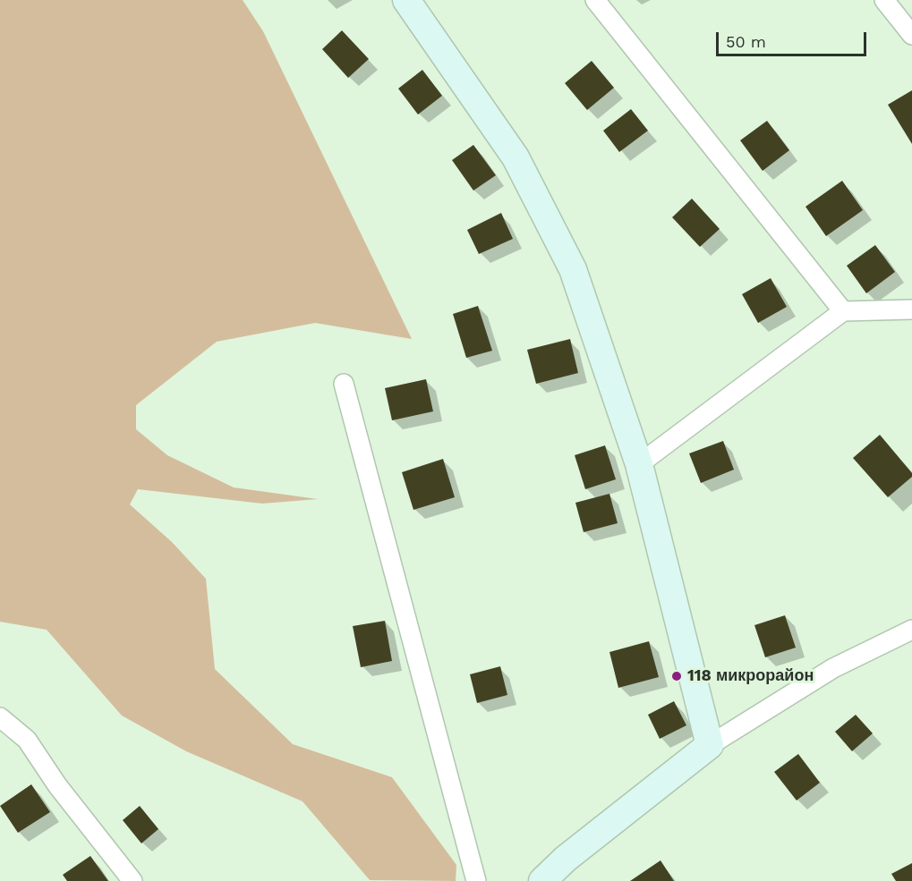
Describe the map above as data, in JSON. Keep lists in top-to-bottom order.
{
  "places": ["118 микрорайон"],
  "scale_bar": "50 m"
}
